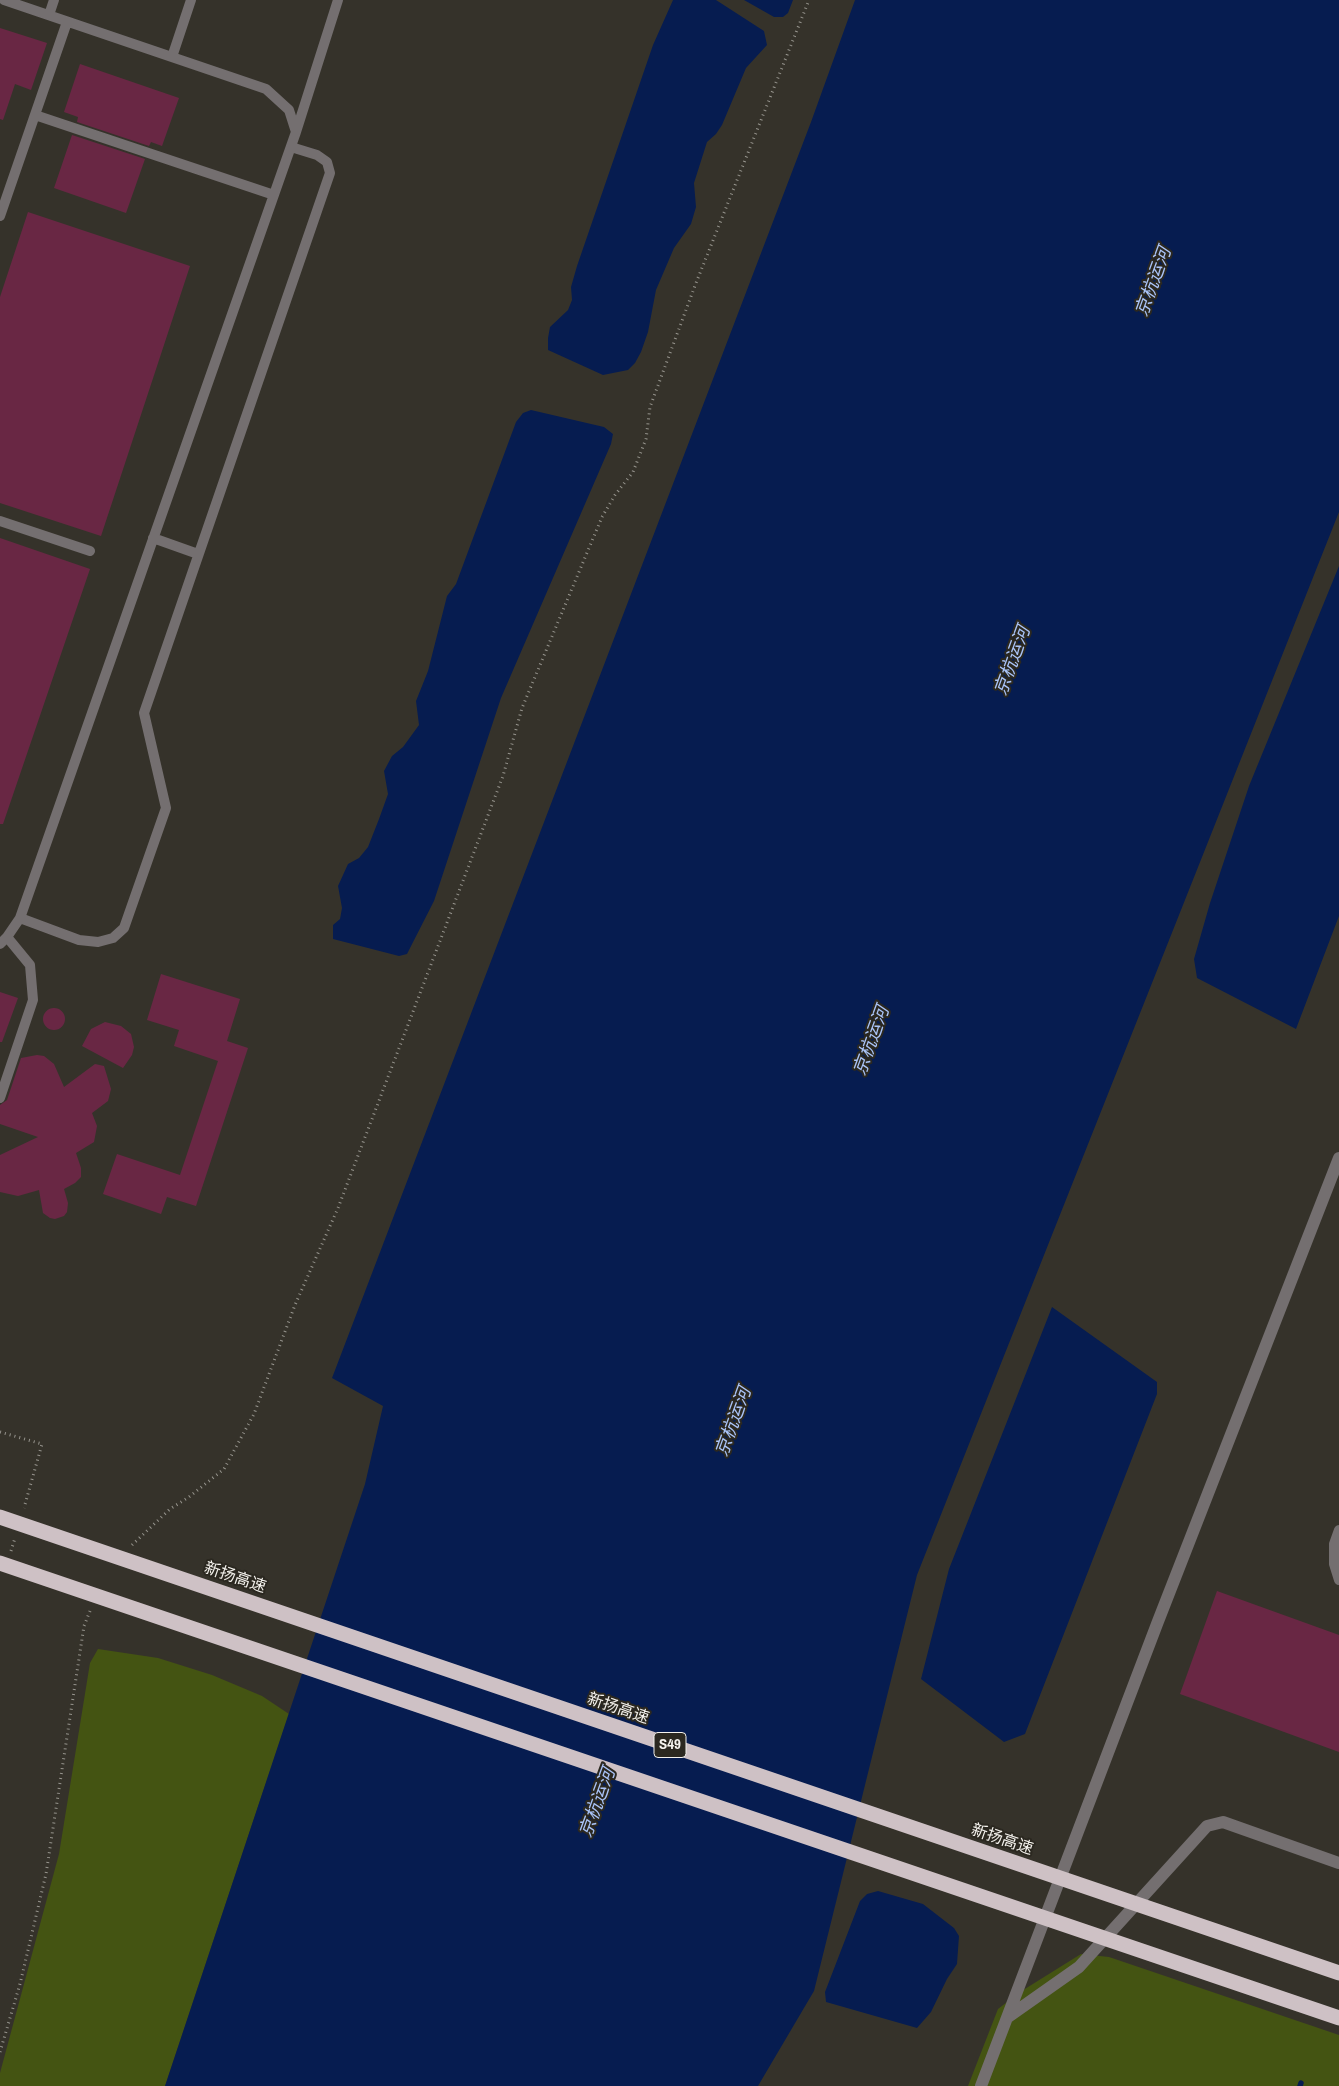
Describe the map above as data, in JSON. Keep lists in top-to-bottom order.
{
  "streets": {
    "highway": ["新扬高速", "S49"]
  },
  "water": ["京杭运河"]
}
